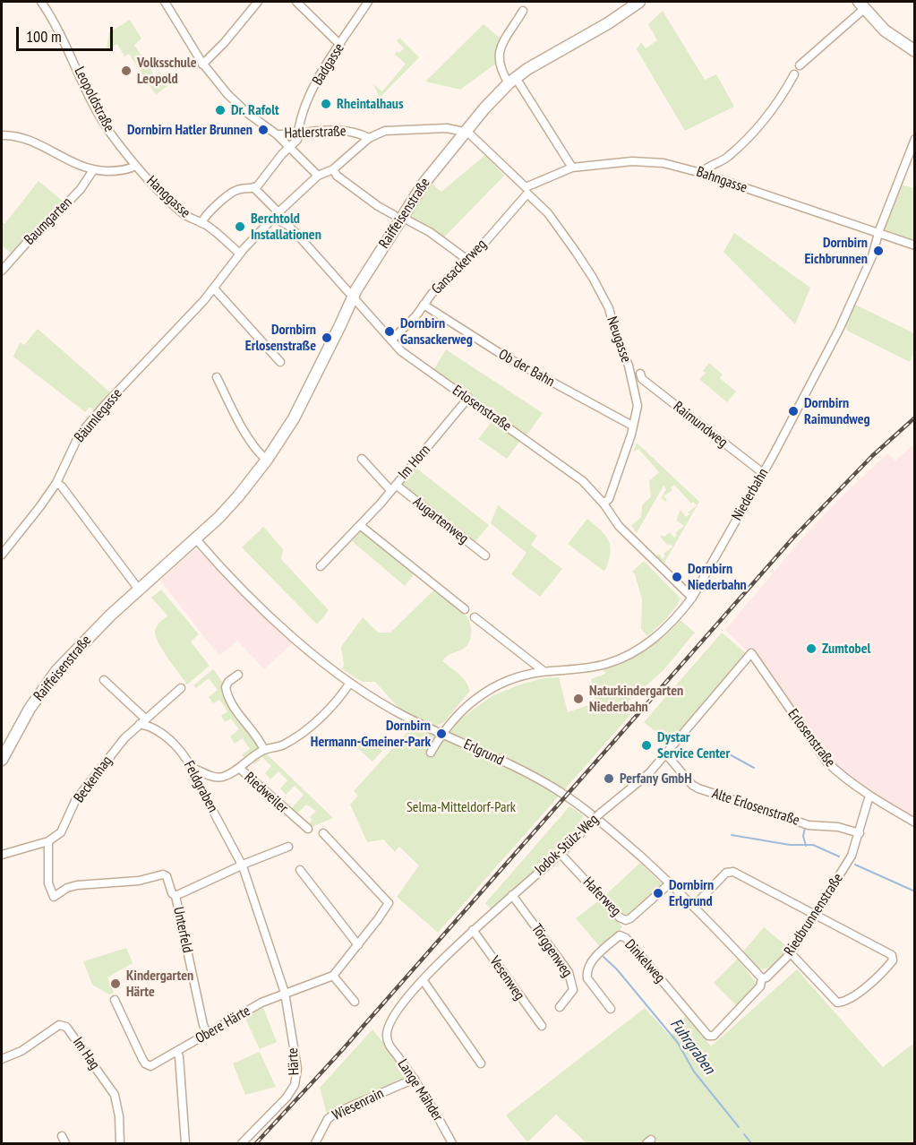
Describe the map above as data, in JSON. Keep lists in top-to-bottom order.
{
  "streets": {
    "street": [
      "Badgasse",
      "Leopoldstraße",
      "Hatlerstraße",
      "Bahngasse",
      "Hanggasse",
      "Raiffeisenstraße",
      "Baumgarten",
      "Gansackerweg",
      "Neugasse",
      "Ob der Bahn",
      "Erlosenstraße",
      "Bäumlegasse",
      "Raimundweg",
      "Im Horn",
      "Niederbahn",
      "Augartenweg",
      "Erlgrund",
      "Beckenhag",
      "Feldgraben",
      "Riedweiler",
      "Alte Erlosenstraße",
      "Jodok-Stülz-Weg",
      "Haferweg",
      "Riedbrunnenstraße",
      "Unterfeld",
      "Törggenweg",
      "Dinkelweg",
      "Vesenweg",
      "Obere Härte",
      "Im Hag",
      "Härte",
      "Lange Mähder",
      "Wiesenrain"
    ]
  },
  "crossings": [
    ["Badgasse", "Hatlerstraße"],
    ["Badgasse", "Erlosenstraße"],
    ["Leopoldstraße", "Hanggasse"],
    ["Hatlerstraße", "Bäumlegasse"],
    ["Bahngasse", "Gansackerweg"],
    ["Bahngasse", "Neugasse"],
    ["Bahngasse", "Niederbahn"],
    ["Hanggasse", "Baumgarten"],
    ["Hanggasse", "Bäumlegasse"],
    ["Raiffeisenstraße", "Erlosenstraße"],
    ["Raiffeisenstraße", "Erlgrund"],
    ["Gansackerweg", "Neugasse"],
    ["Gansackerweg", "Ob der Bahn"],
    ["Gansackerweg", "Erlosenstraße"],
    ["Neugasse", "Ob der Bahn"],
    ["Neugasse", "Erlosenstraße"],
    ["Erlosenstraße", "Bäumlegasse"],
    ["Erlosenstraße", "Im Horn"],
    ["Erlosenstraße", "Niederbahn"],
    ["Erlosenstraße", "Jodok-Stülz-Weg"],
    ["Erlosenstraße", "Riedbrunnenstraße"],
    ["Raimundweg", "Niederbahn"],
    ["Im Horn", "Augartenweg"],
    ["Niederbahn", "Erlgrund"],
    ["Erlgrund", "Haferweg"],
    ["Erlgrund", "Riedbrunnenstraße"],
    ["Beckenhag", "Feldgraben"],
    ["Beckenhag", "Unterfeld"],
    ["Feldgraben", "Riedweiler"],
    ["Feldgraben", "Obere Härte"],
    ["Feldgraben", "Härte"],
    ["Alte Erlosenstraße", "Jodok-Stülz-Weg"],
    ["Alte Erlosenstraße", "Riedbrunnenstraße"],
    ["Jodok-Stülz-Weg", "Haferweg"],
    ["Jodok-Stülz-Weg", "Törggenweg"],
    ["Jodok-Stülz-Weg", "Vesenweg"],
    ["Jodok-Stülz-Weg", "Lange Mähder"],
    ["Riedbrunnenstraße", "Dinkelweg"],
    ["Unterfeld", "Obere Härte"],
    ["Obere Härte", "Härte"],
    ["Lange Mähder", "Wiesenrain"]
  ],
  "water": ["Fuhrgraben"],
  "parks": ["Selma-Mitteldorf-Park"],
  "places": [
    "Volksschule Leopold",
    "Rheintalhaus",
    "Dr. Rafolt",
    "Dornbirn Hatler Brunnen",
    "Berchtold Installationen",
    "Dornbirn Eichbrunnen",
    "Dornbirn Gansackerweg",
    "Dornbirn Erlosenstraße",
    "Dornbirn Raimundweg",
    "Dornbirn Niederbahn",
    "Zumtobel",
    "Naturkindergarten Niederbahn",
    "Dornbirn Hermann-Gmeiner-Park",
    "Dystar Service Center",
    "Perfany GmbH",
    "Dornbirn Erlgrund",
    "Kindergarten Härte"
  ],
  "scale_bar": "100 m"
}
